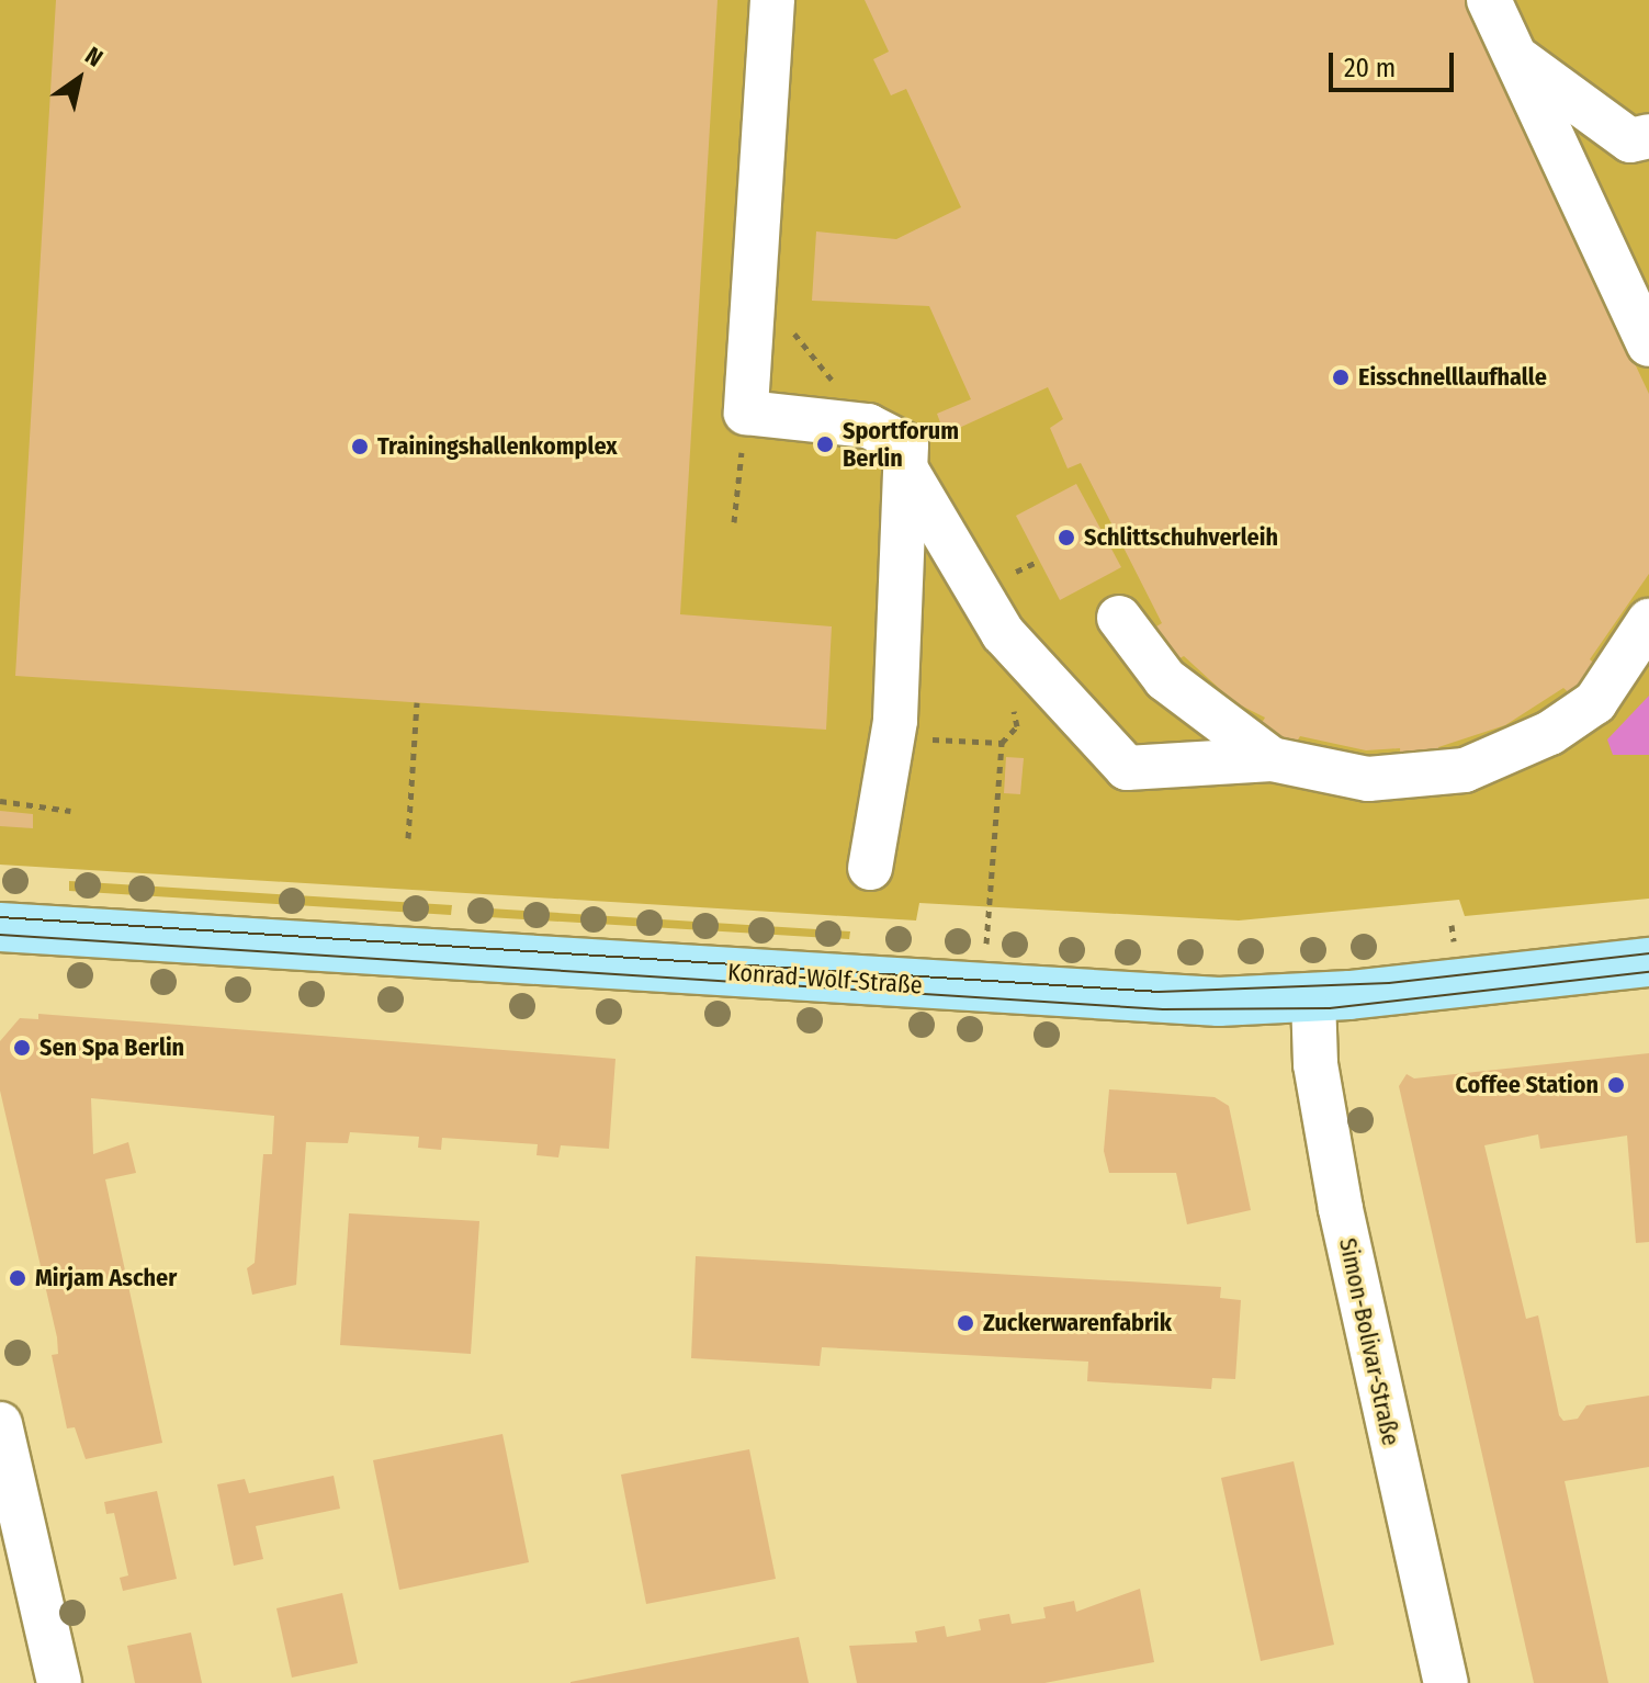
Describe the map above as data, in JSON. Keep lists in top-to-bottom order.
{
  "streets": {
    "main road": ["Konrad-Wolf-Straße"],
    "street": ["Simon-Bolivar-Straße"]
  },
  "crossings": [
    ["Konrad-Wolf-Straße", "Simon-Bolivar-Straße"]
  ],
  "places": [
    "Eisschnelllaufhalle",
    "Sportforum Berlin",
    "Trainingshallenkomplex",
    "Schlittschuhverleih",
    "Sen Spa Berlin",
    "Coffee Station",
    "Mirjam Ascher",
    "Zuckerwarenfabrik"
  ],
  "scale_bar": "20 m",
  "north": "top right"
}
